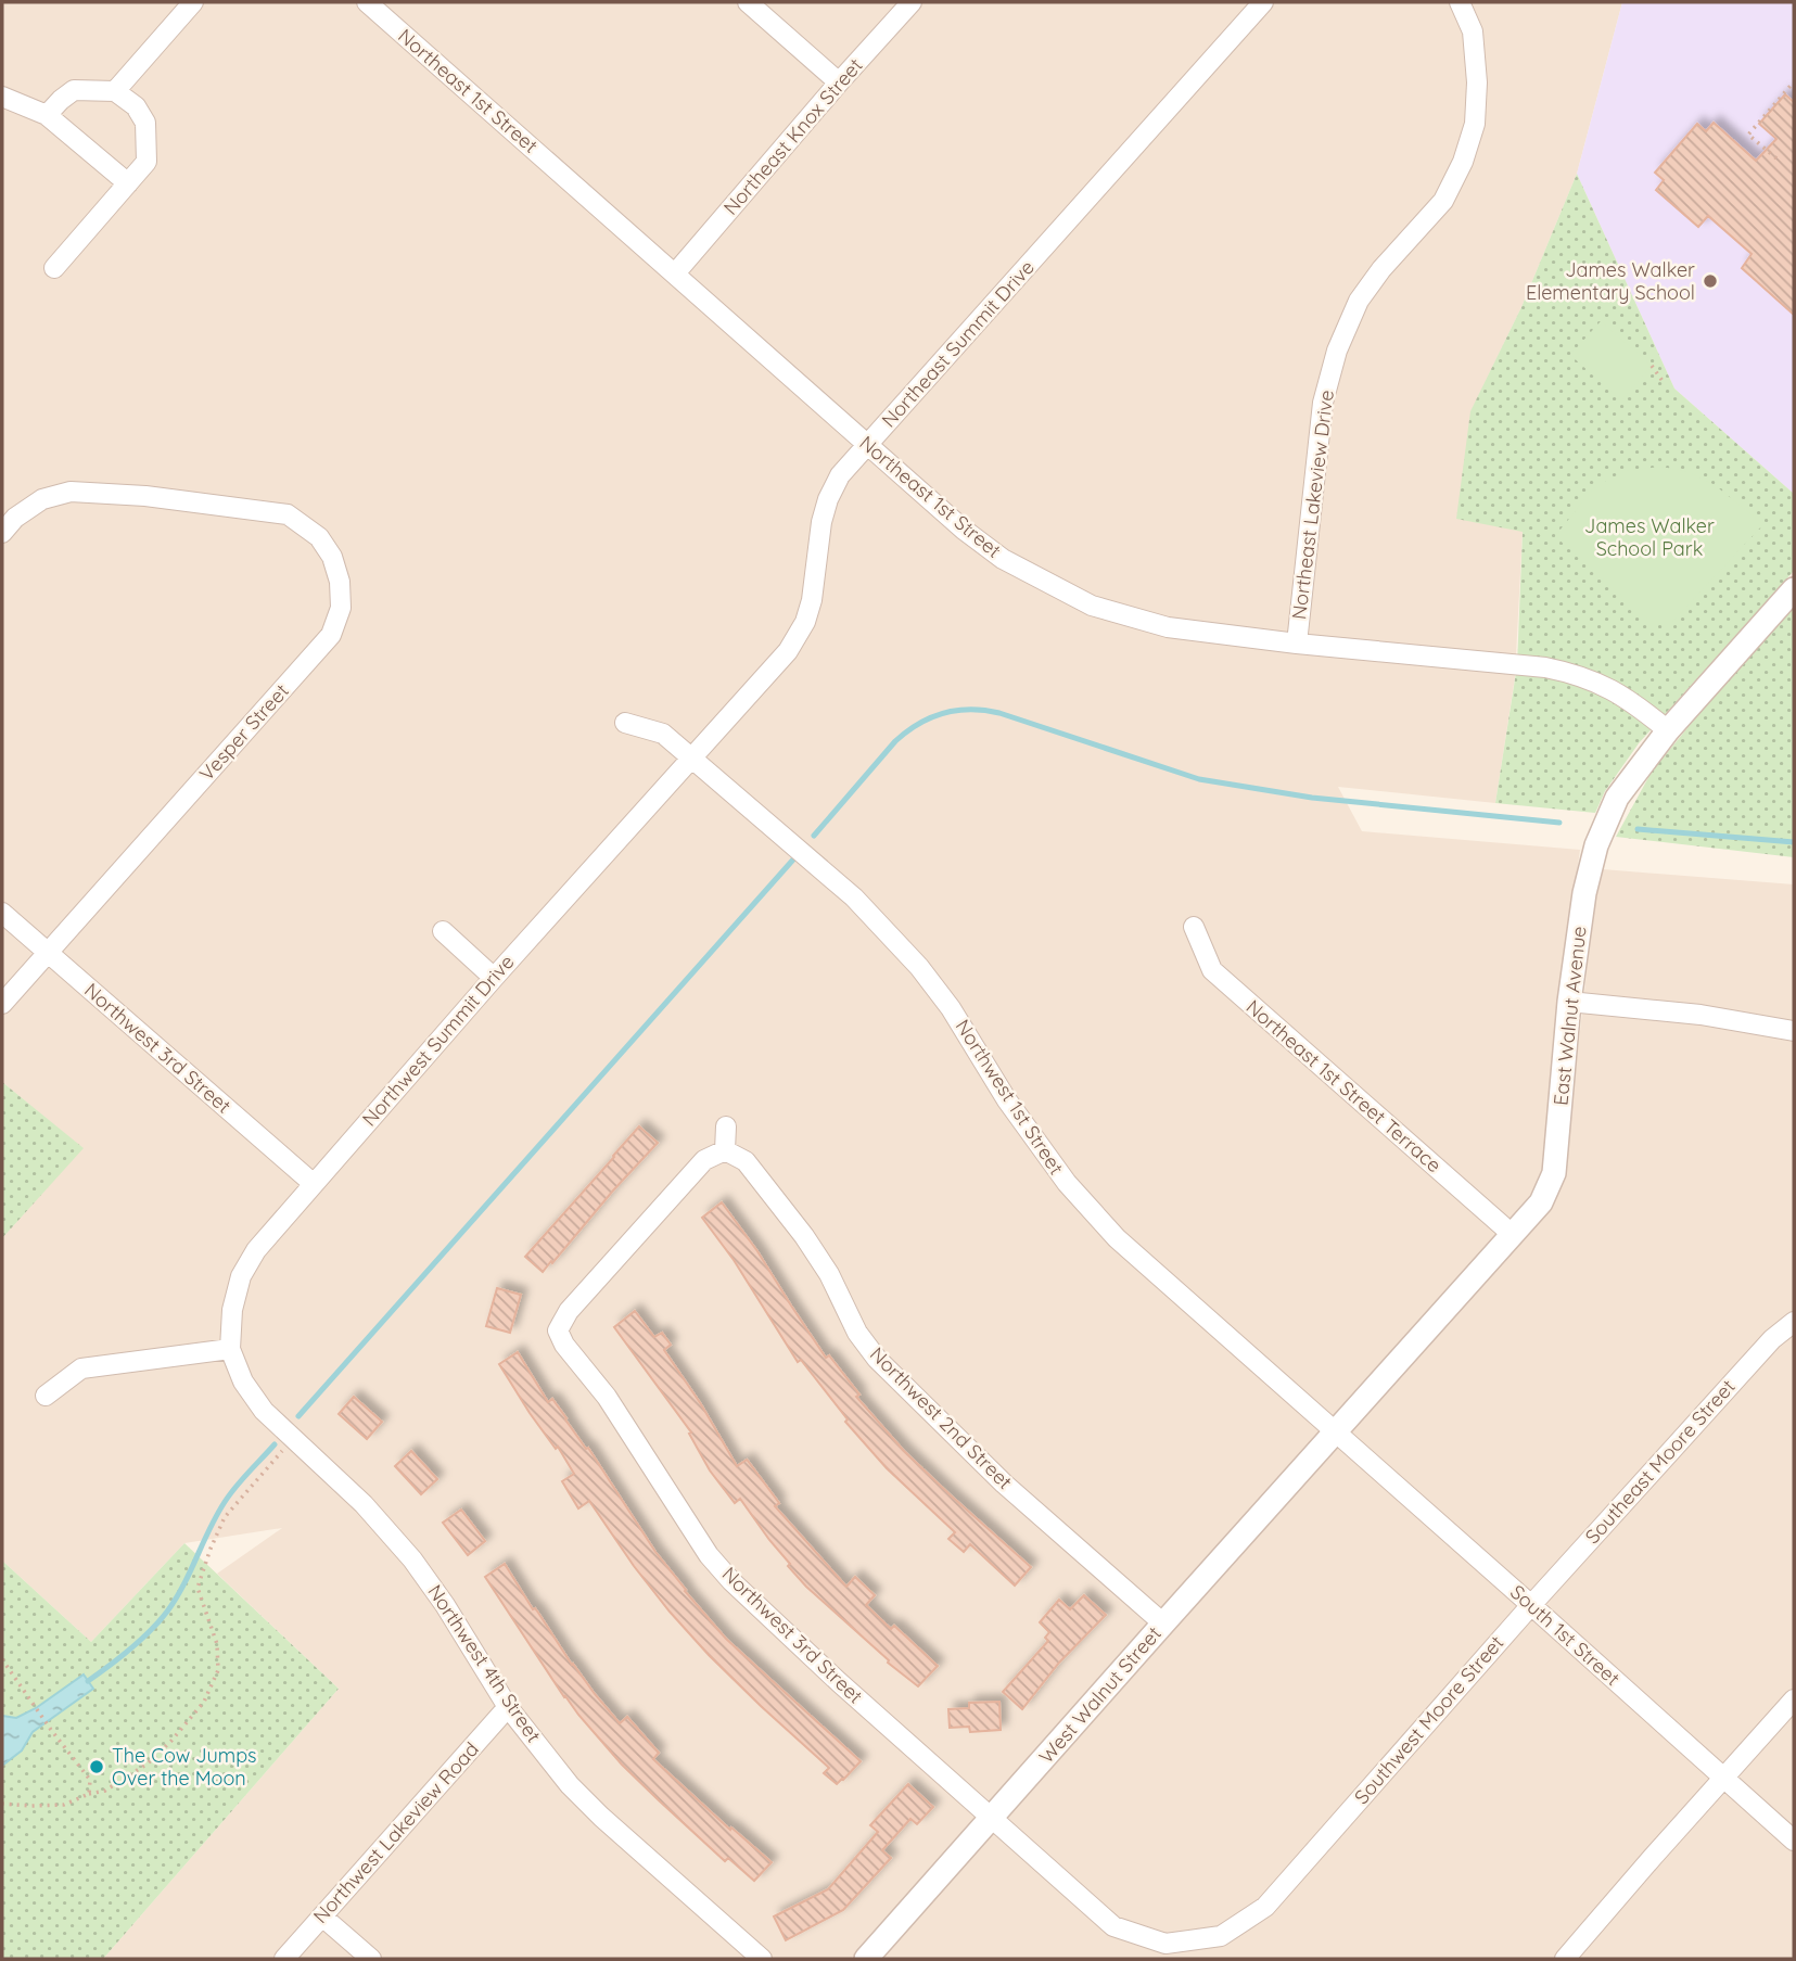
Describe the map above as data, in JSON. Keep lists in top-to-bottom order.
{
  "streets": {
    "street": [
      "Northeast 1st Street",
      "Northeast Knox Street",
      "Northeast Summit Drive",
      "Northeast Lakeview Drive",
      "Vesper Street",
      "East Walnut Avenue",
      "Northwest Summit Drive",
      "Northwest 3rd Street",
      "Northeast 1st Street Terrace",
      "Northwest 1st Street",
      "Northwest 2nd Street",
      "Southeast Moore Street",
      "South 1st Street",
      "Northwest 4th Street",
      "West Walnut Street",
      "Southwest Moore Street",
      "Northwest Lakeview Road"
    ]
  },
  "crossings": [
    ["Northeast 1st Street", "Northeast Knox Street"],
    ["Northeast 1st Street", "Northeast Summit Drive"],
    ["Northeast 1st Street", "Northeast Lakeview Drive"],
    ["Northeast 1st Street", "East Walnut Avenue"],
    ["Northeast Summit Drive", "Northwest Summit Drive"],
    ["Northeast Summit Drive", "Northwest 1st Street"],
    ["Vesper Street", "Northwest 3rd Street"],
    ["East Walnut Avenue", "Northeast 1st Street Terrace"],
    ["East Walnut Avenue", "Northwest 1st Street"],
    ["East Walnut Avenue", "South 1st Street"],
    ["East Walnut Avenue", "West Walnut Street"],
    ["Northwest Summit Drive", "Northwest 3rd Street"],
    ["Northwest Summit Drive", "Northwest 1st Street"],
    ["Northwest Summit Drive", "Northwest 4th Street"],
    ["Northwest 3rd Street", "Northwest 2nd Street"],
    ["Northwest 3rd Street", "West Walnut Street"],
    ["Northwest 3rd Street", "Southwest Moore Street"],
    ["Northwest 1st Street", "South 1st Street"],
    ["Northwest 1st Street", "West Walnut Street"],
    ["Northwest 2nd Street", "West Walnut Street"],
    ["Southeast Moore Street", "South 1st Street"],
    ["Southeast Moore Street", "Southwest Moore Street"],
    ["South 1st Street", "West Walnut Street"],
    ["South 1st Street", "Southwest Moore Street"],
    ["Northwest 4th Street", "Northwest Lakeview Road"]
  ],
  "parks": ["James Walker School Park"],
  "places": ["James Walker Elementary School", "The Cow Jumps Over the Moon"]
}
